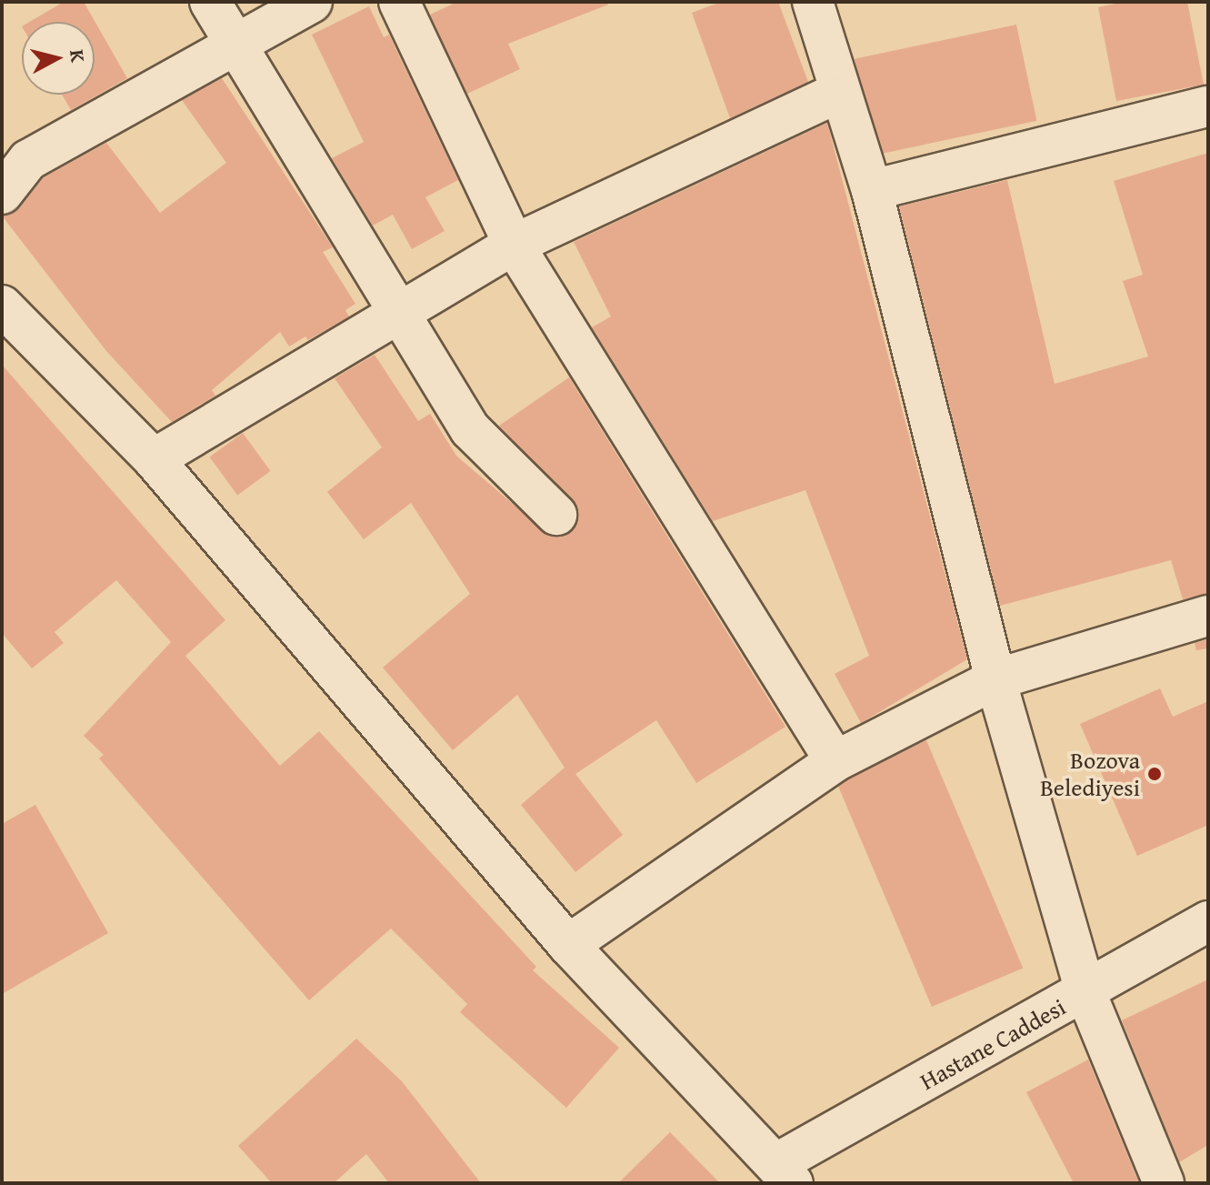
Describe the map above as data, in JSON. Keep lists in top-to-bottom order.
{
  "streets": {
    "street": ["Hastane Caddesi"]
  },
  "places": ["Bozova Belediyesi"],
  "north": "right"
}
